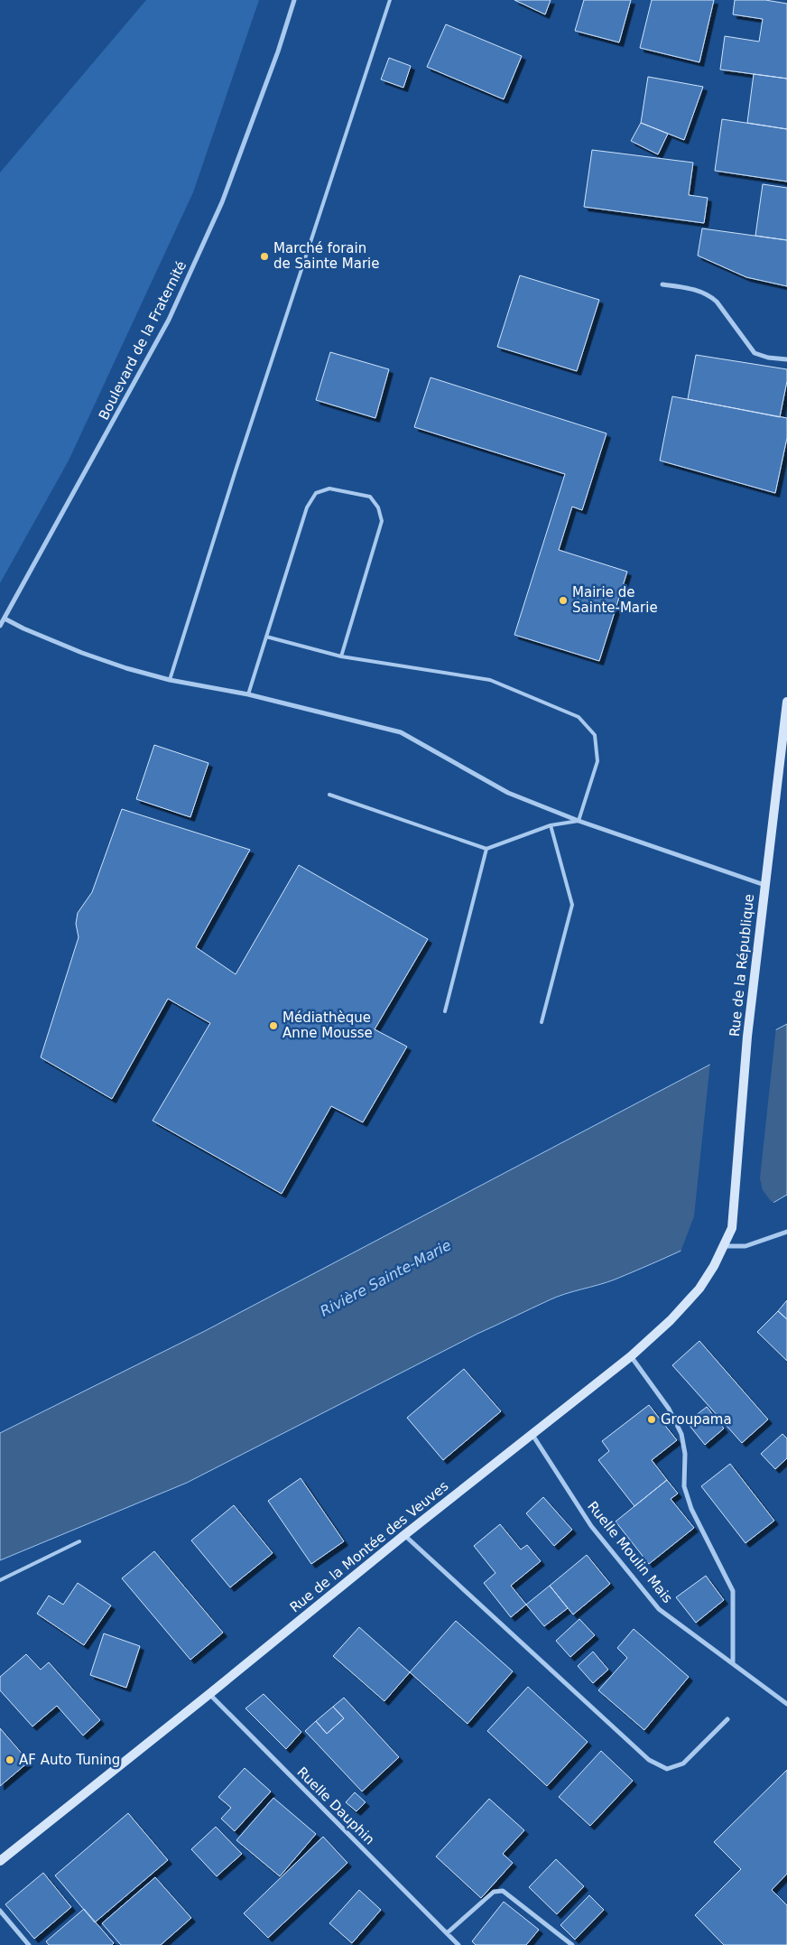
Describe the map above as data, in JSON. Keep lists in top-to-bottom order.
{
  "streets": {
    "main road": ["Rue de la République", "Rue de la Montée des Veuves"],
    "street": ["Boulevard de la Fraternité", "Ruelle Moulin Mais", "Ruelle Dauphin"]
  },
  "crossings": [
    ["Rue de la République", "Rue de la Montée des Veuves"],
    ["Rue de la Montée des Veuves", "Ruelle Moulin Mais"],
    ["Rue de la Montée des Veuves", "Ruelle Dauphin"]
  ],
  "water": ["Rivière Sainte-Marie"],
  "places": [
    "Marché forain de Sainte Marie",
    "Mairie de Sainte-Marie",
    "Médiathèque Anne Mousse",
    "Groupama",
    "AF Auto Tuning"
  ]
}
